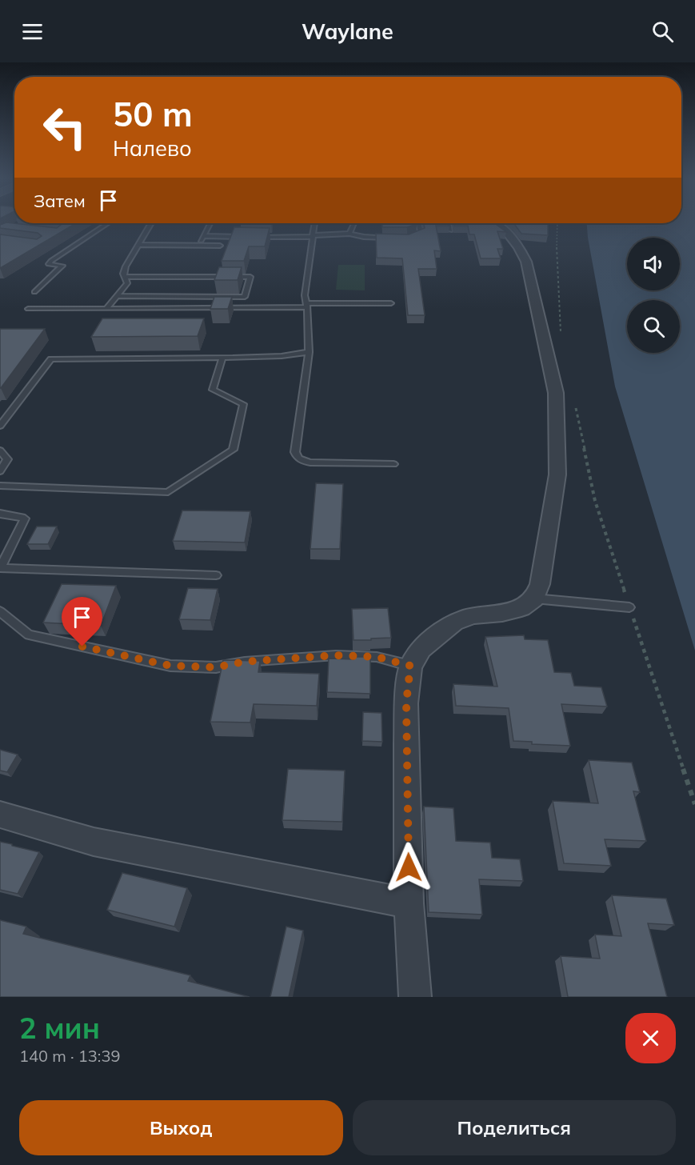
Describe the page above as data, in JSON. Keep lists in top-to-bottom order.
{
  "page": {
    "header": "Waylane",
    "turn": ["50 m", "Налево"],
    "then": "Затем",
    "heading": ["2 мин", "140 m · 13:39"],
    "buttons": ["Выход", "Поделиться"]
  }
}
